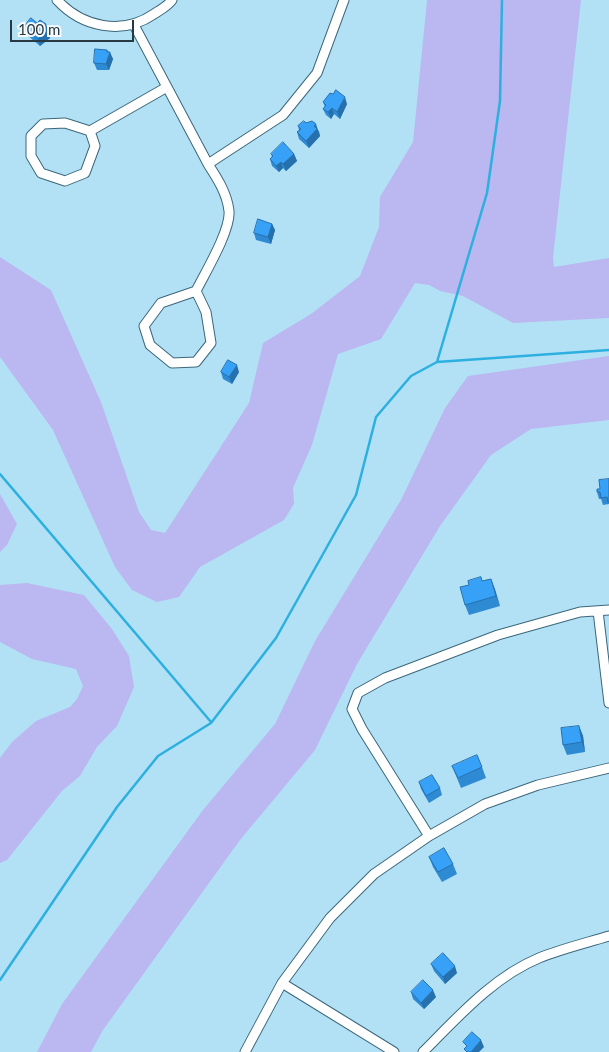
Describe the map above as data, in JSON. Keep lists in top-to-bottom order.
{
  "scale_bar": "100 m"
}
